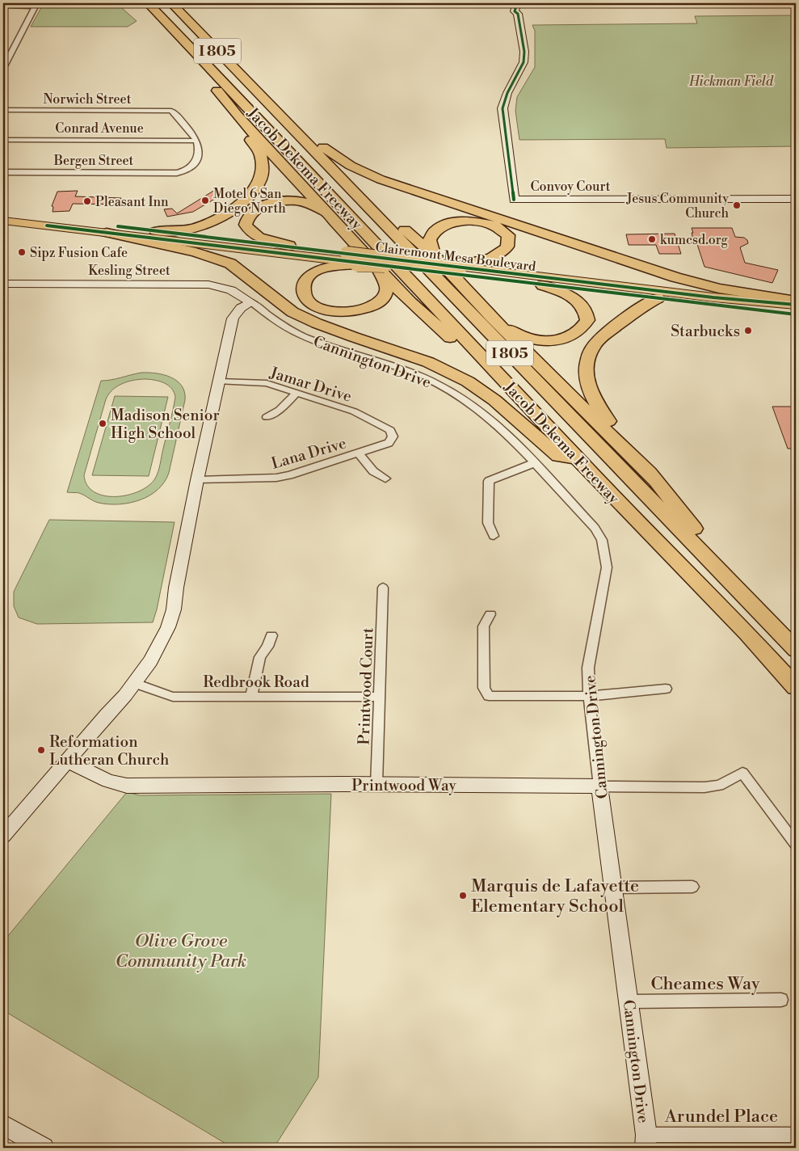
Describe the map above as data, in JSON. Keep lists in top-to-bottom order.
{
  "streets": {
    "highway": ["I 805", "Jacob Dekema Freeway"],
    "main road": ["Clairemont Mesa Boulevard"],
    "street": [
      "Norwich Street",
      "Conrad Avenue",
      "Bergen Street",
      "Convoy Court",
      "Kesling Street",
      "Cannington Drive",
      "Jamar Drive",
      "Lana Drive",
      "Redbrook Road",
      "Printwood Court",
      "Printwood Way",
      "Cheames Way",
      "Arundel Place"
    ]
  },
  "crossings": [
    ["Norwich Street", "Conrad Avenue"],
    ["Norwich Street", "Bergen Street"],
    ["Conrad Avenue", "Bergen Street"],
    ["Kesling Street", "Cannington Drive"],
    ["Cannington Drive", "Printwood Way"],
    ["Cannington Drive", "Cheames Way"],
    ["Cannington Drive", "Arundel Place"],
    ["Jamar Drive", "Lana Drive"],
    ["Redbrook Road", "Printwood Court"],
    ["Printwood Court", "Printwood Way"]
  ],
  "parks": ["Hickman Field", "Olive Grove Community Park"],
  "places": [
    "Motel 6 San Diego North",
    "Pleasant Inn",
    "Jesus Community Church",
    "kumcsd.org",
    "Sipz Fusion Cafe",
    "Starbucks",
    "Madison Senior High School",
    "Reformation Lutheran Church",
    "Marquis de Lafayette Elementary School"
  ]
}
